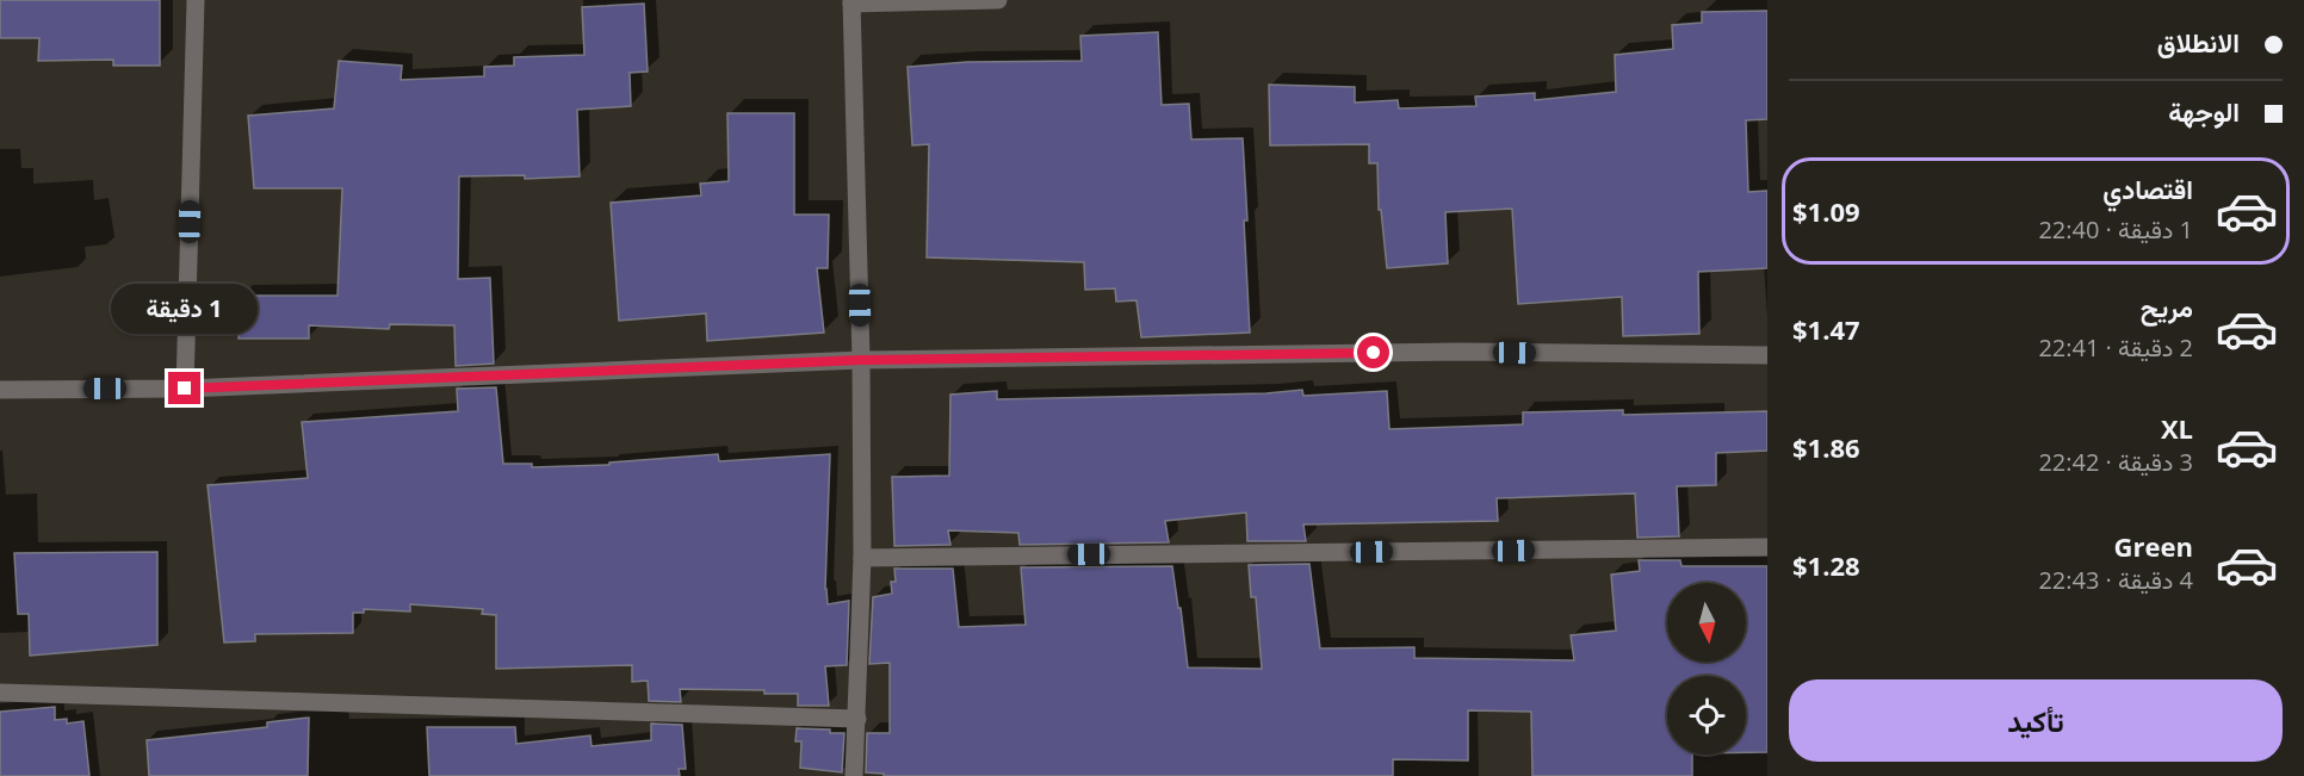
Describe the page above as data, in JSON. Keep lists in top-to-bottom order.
{
  "north": "bottom",
  "page": {
    "banner": ["الانطلاق", "الوجهة"],
    "list": [
      {
        "name": "اقتصادي",
        "note": "1 دقيقة · 22:40",
        "value": "$1.09"
      },
      {
        "name": "مريح",
        "note": "2 دقيقة · 22:41",
        "value": "$1.47"
      },
      {
        "name": "XL",
        "note": "3 دقيقة · 22:42",
        "value": "$1.86"
      },
      {
        "name": "Green",
        "note": "4 دقيقة · 22:43",
        "value": "$1.28"
      }
    ],
    "bubble": "1 دقيقة",
    "buttons": "تأكيد"
  }
}
